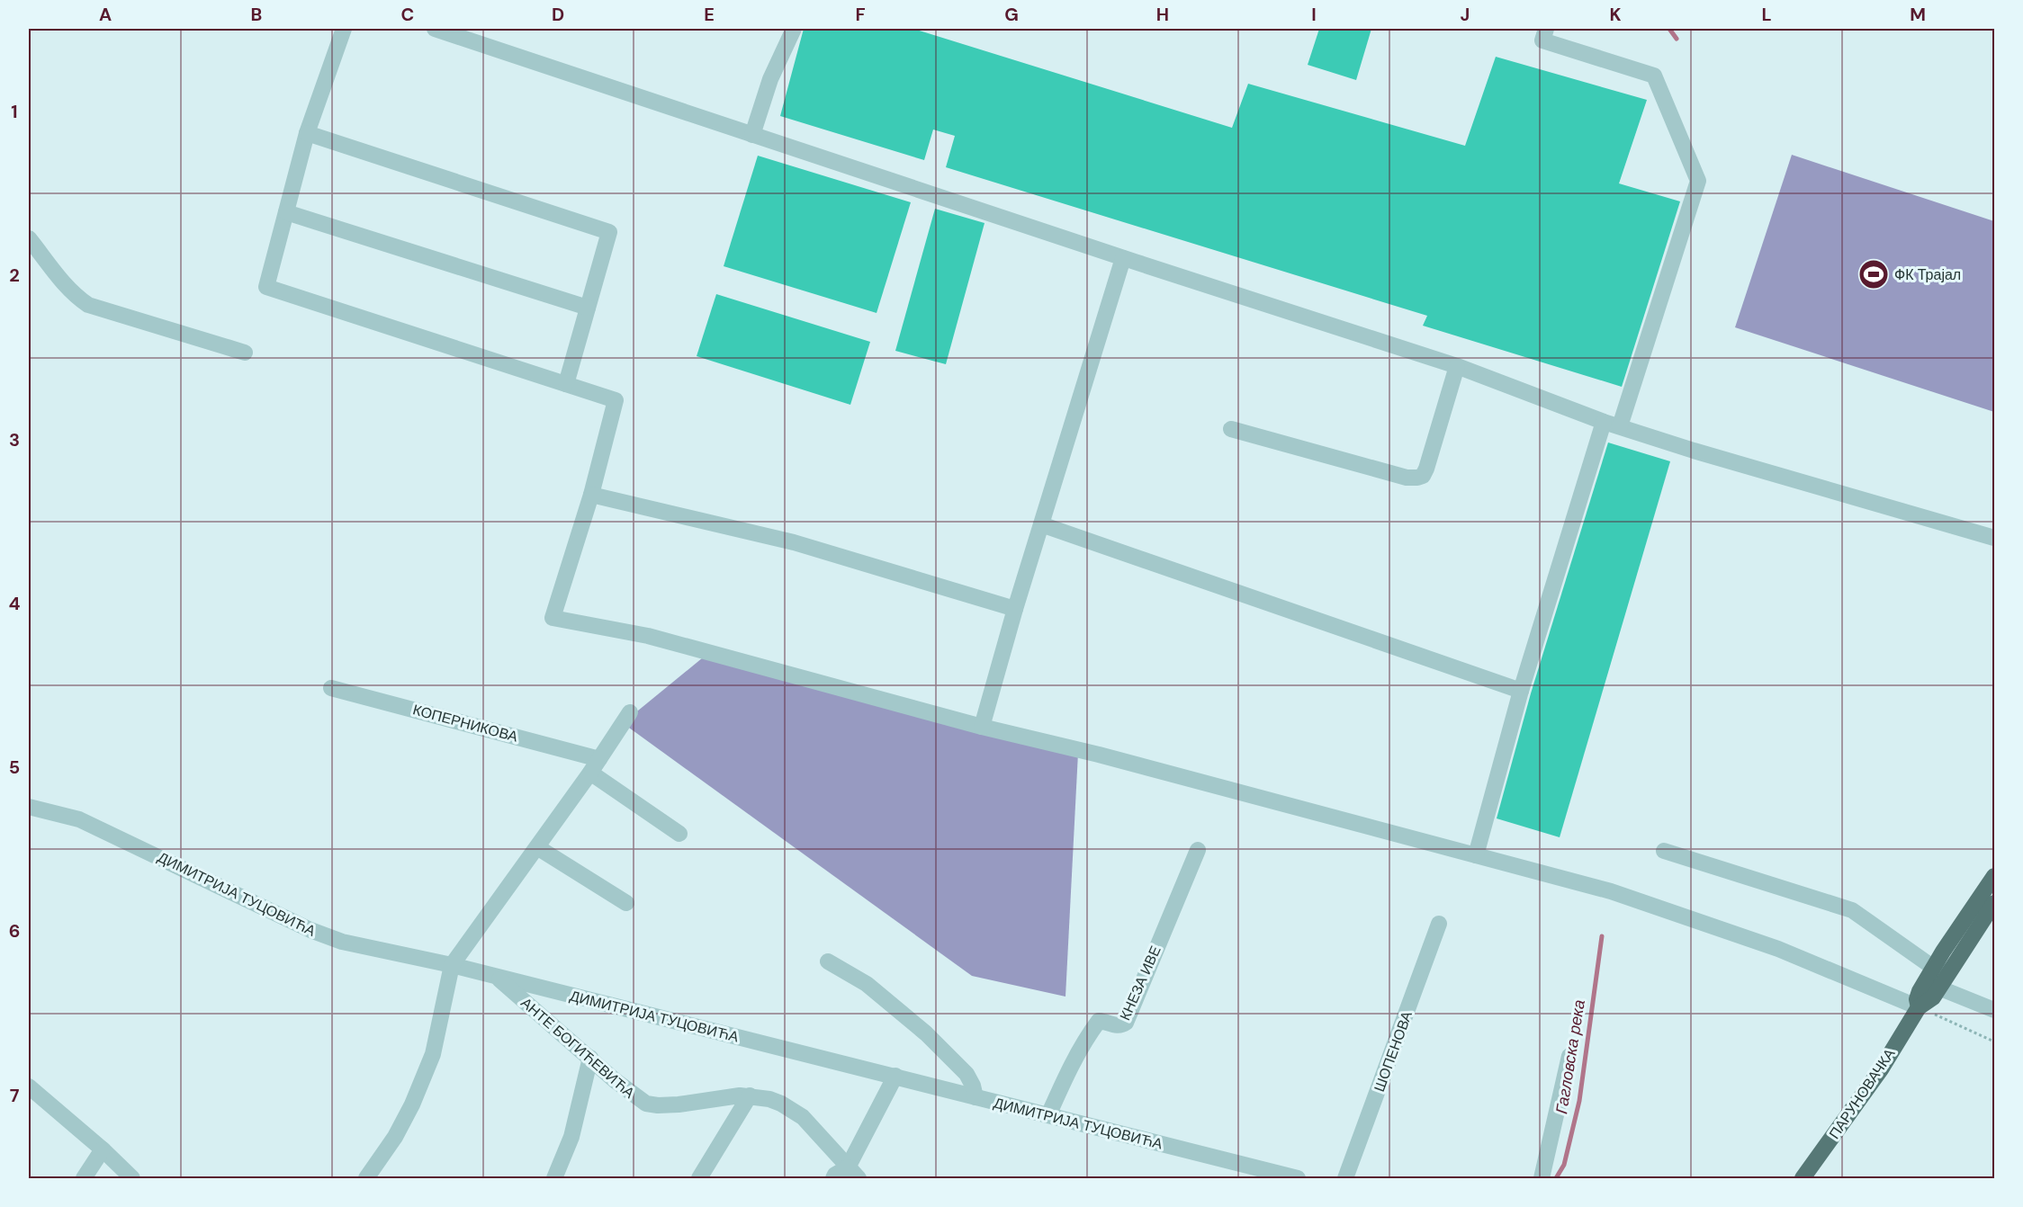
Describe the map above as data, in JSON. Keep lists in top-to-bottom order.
{
  "streets": {
    "main road": ["ПАРУНОВАЧКА"],
    "street": [
      "КОПЕРНИКОВА",
      "ДИМИТРИЈА ТУЦОВИЋА",
      "КНЕЗА ИВЕ",
      "АНТЕ БОГИЋЕВИЋА",
      "ШОПЕНОВА"
    ]
  },
  "crossings": [
    ["ДИМИТРИЈА ТУЦОВИЋА", "КНЕЗА ИВЕ"],
    ["ДИМИТРИЈА ТУЦОВИЋА", "АНТЕ БОГИЋЕВИЋА"]
  ],
  "water": ["Гагловска река"],
  "places": {
    "sports": ["ФК Трајал"]
  },
  "grid": {
    "columns": [
      "A",
      "B",
      "C",
      "D",
      "E",
      "F",
      "G",
      "H",
      "I",
      "J",
      "K",
      "L",
      "M"
    ],
    "rows": [
      "1",
      "2",
      "3",
      "4",
      "5",
      "6",
      "7"
    ]
  }
}
